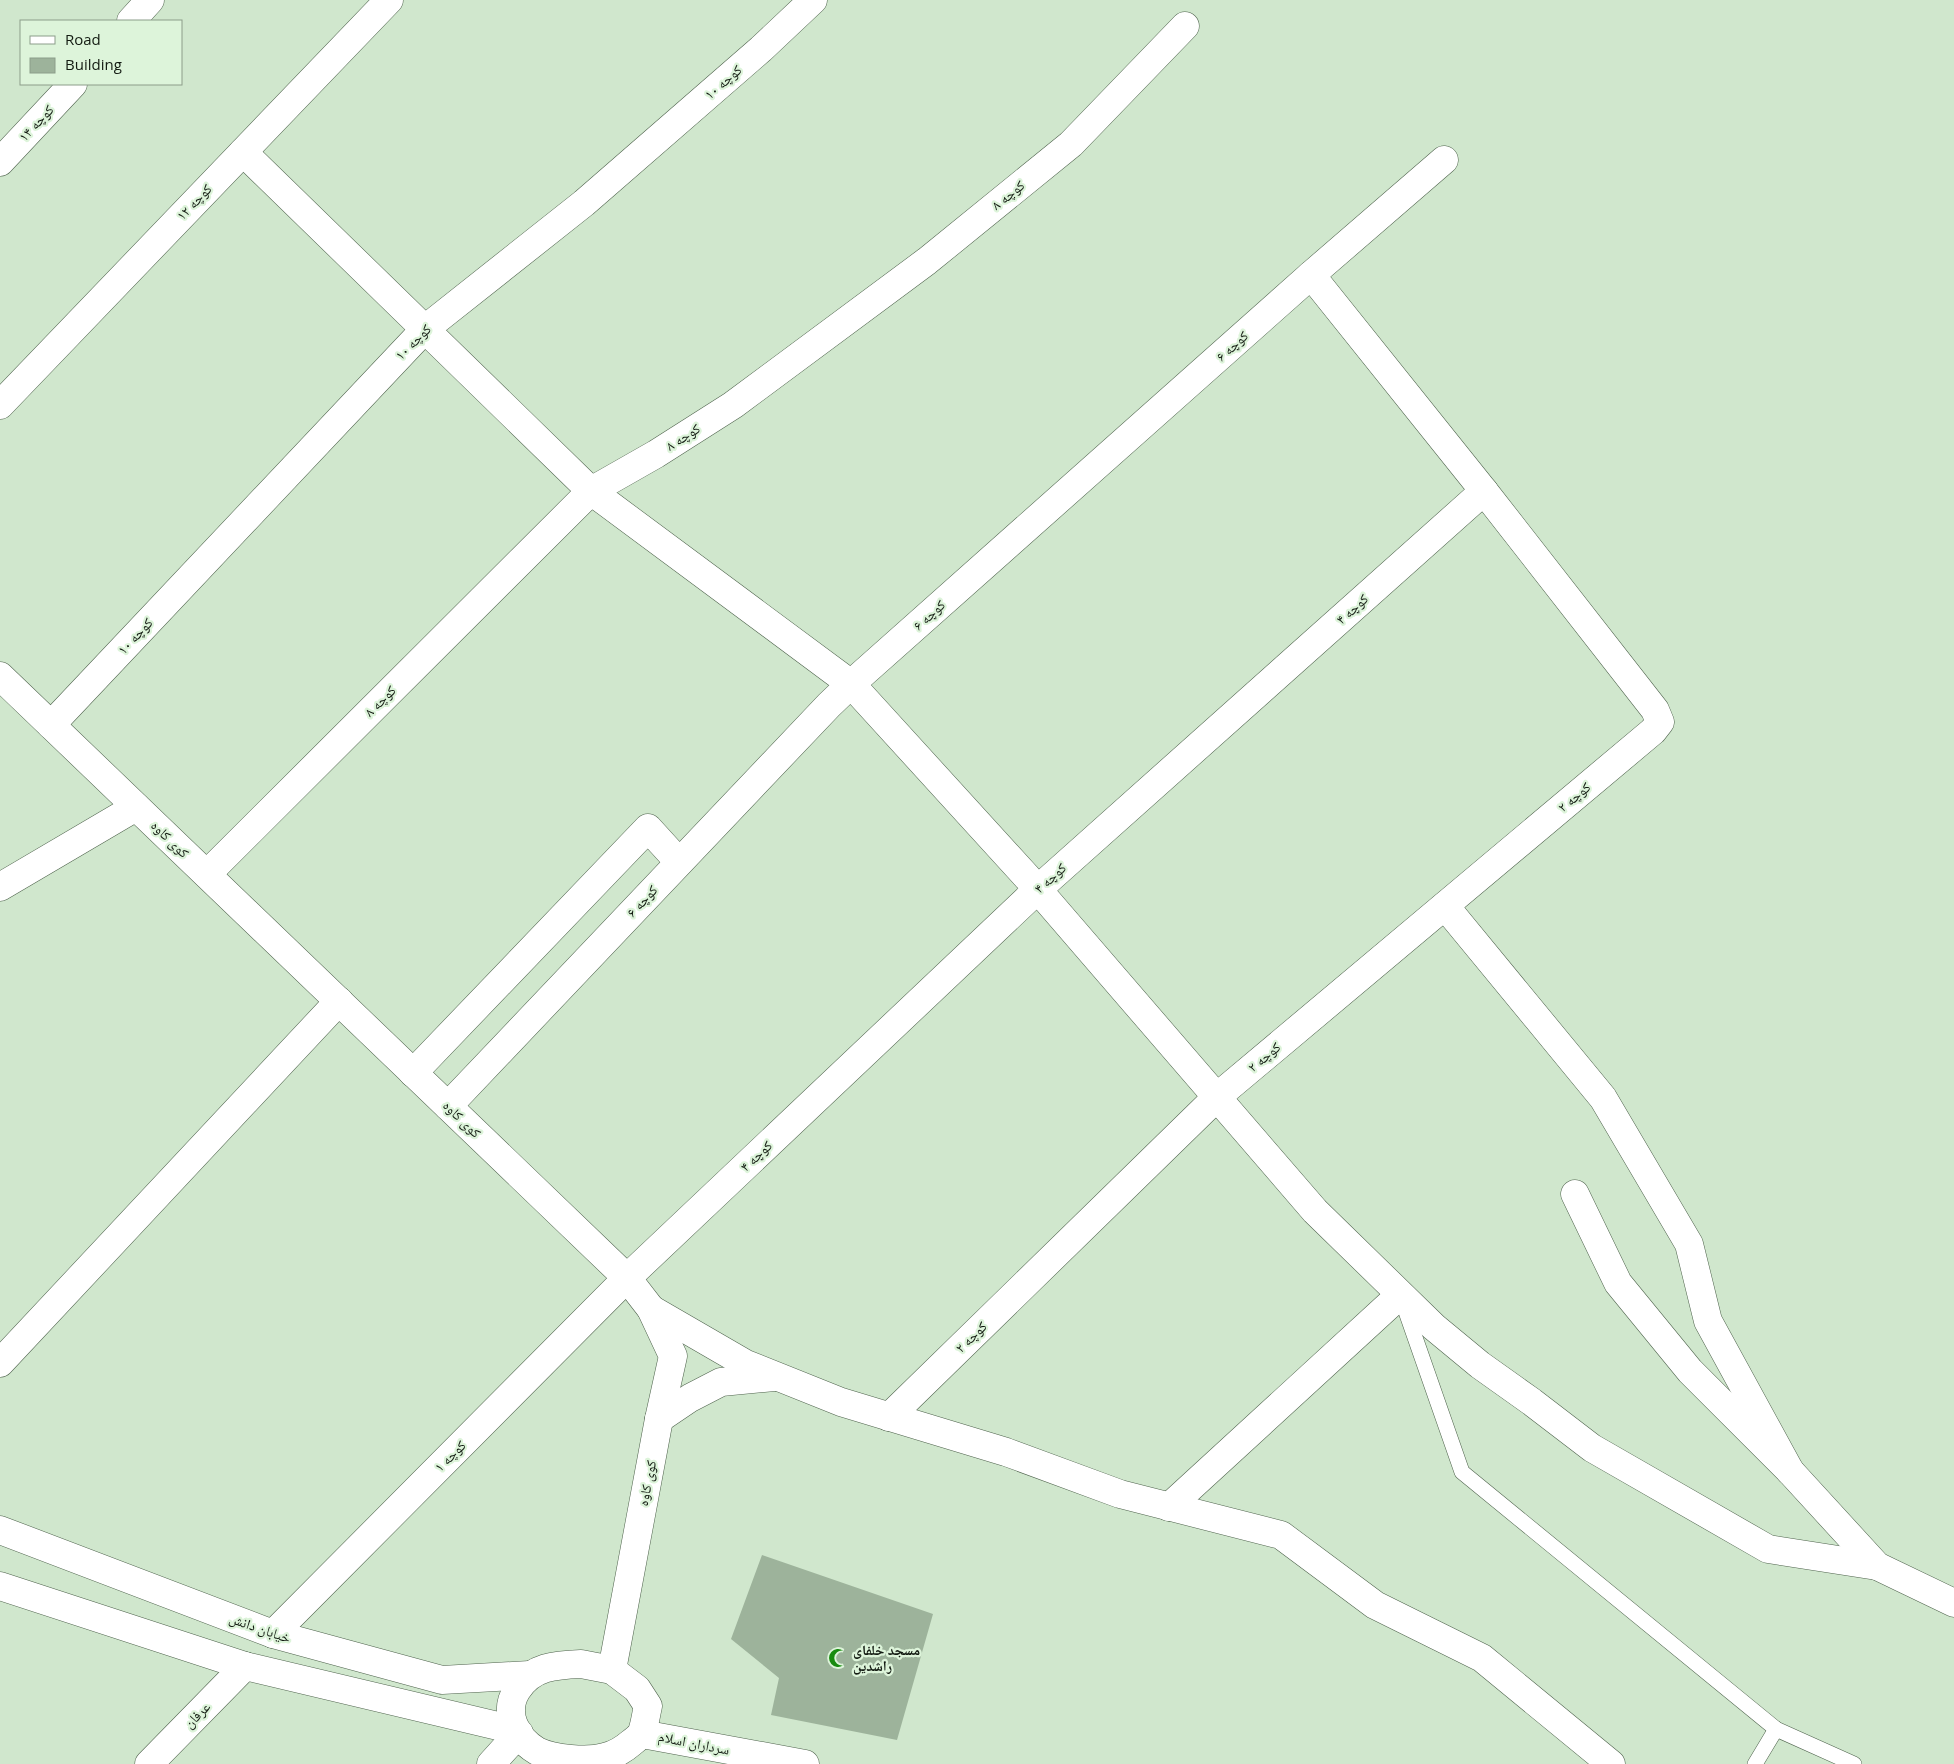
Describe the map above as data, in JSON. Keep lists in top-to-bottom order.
{
  "streets": {
    "street": [
      "کوچه ۱۰",
      "کوچه ۱۴",
      "کوچه ۸",
      "کوچه ۱۲",
      "کوچه ۶",
      "کوچه ۴",
      "کوچه ۲",
      "کوی کاوه",
      "کوچه ۱",
      "خیابان دانش",
      "عرفان",
      "سرداران اسلام"
    ]
  },
  "crossings": [
    ["کوچه ۱۰", "کوی کاوه"],
    ["کوچه ۸", "کوی کاوه"],
    ["کوچه ۶", "کوی کاوه"],
    ["کوچه ۴", "کوچه ۲"],
    ["کوچه ۴", "کوی کاوه"],
    ["کوچه ۴", "کوچه ۱"],
    ["کوی کاوه", "کوچه ۱"],
    ["کوی کاوه", "خیابان دانش"],
    ["کوی کاوه", "سرداران اسلام"],
    ["کوچه ۱", "خیابان دانش"],
    ["خیابان دانش", "سرداران اسلام"]
  ],
  "places": {
    "mosque": ["مسجد خلفای راشدین"]
  },
  "legend": ["Road", "Building"]
}
